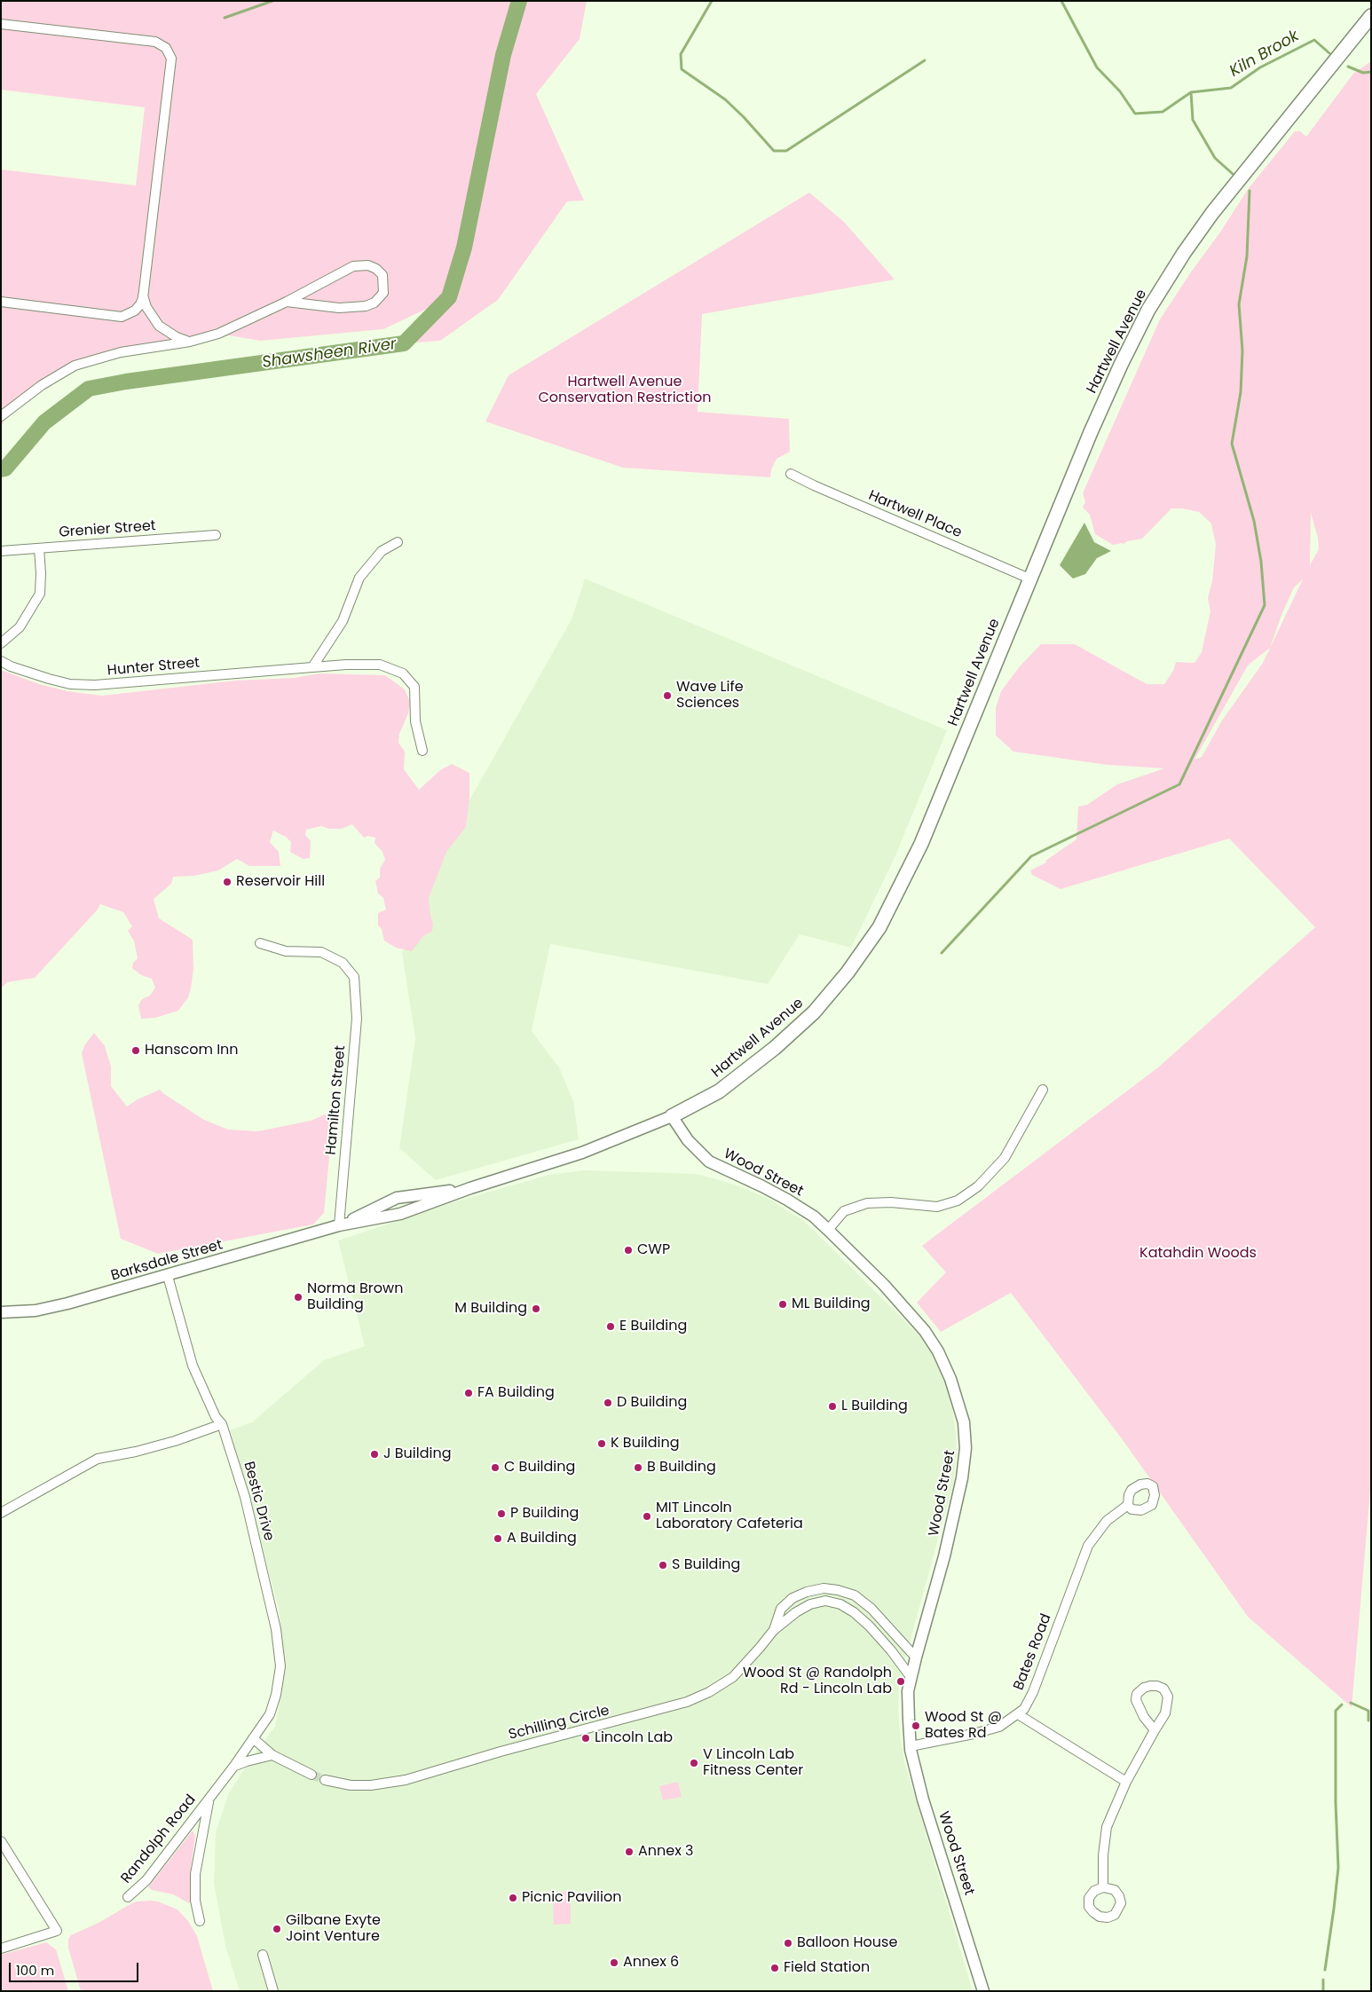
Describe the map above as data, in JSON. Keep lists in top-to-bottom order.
{
  "streets": {
    "main road": ["Hartwell Avenue"],
    "street": [
      "Hartwell Place",
      "Grenier Street",
      "Hunter Street",
      "Hamilton Street",
      "Wood Street",
      "Barksdale Street",
      "Bestic Drive",
      "Bates Road",
      "Schilling Circle",
      "Randolph Road"
    ]
  },
  "crossings": [
    ["Hartwell Avenue", "Hartwell Place"],
    ["Hartwell Avenue", "Wood Street"],
    ["Hartwell Avenue", "Barksdale Street"],
    ["Hamilton Street", "Barksdale Street"],
    ["Wood Street", "Bates Road"],
    ["Wood Street", "Schilling Circle"],
    ["Barksdale Street", "Bestic Drive"],
    ["Bestic Drive", "Randolph Road"]
  ],
  "water": ["Kiln Brook", "Shawsheen River"],
  "parks": ["Hartwell Avenue Conservation Restriction", "Katahdin Woods"],
  "places": [
    "Wave Life Sciences",
    "Reservoir Hill",
    "Hanscom Inn",
    "CWP",
    "Norma Brown Building",
    "ML Building",
    "M Building",
    "E Building",
    "FA Building",
    "D Building",
    "L Building",
    "K Building",
    "J Building",
    "C Building",
    "B Building",
    "P Building",
    "MIT Lincoln Laboratory Cafeteria",
    "A Building",
    "S Building",
    "Wood St @ Randolph Rd - Lincoln Lab",
    "Wood St @ Bates Rd",
    "Lincoln Lab",
    "V Lincoln Lab Fitness Center",
    "Annex 3",
    "Picnic Pavilion",
    "Gilbane Exyte Joint Venture",
    "Balloon House",
    "Annex 6",
    "Field Station"
  ],
  "scale_bar": "100 m"
}
